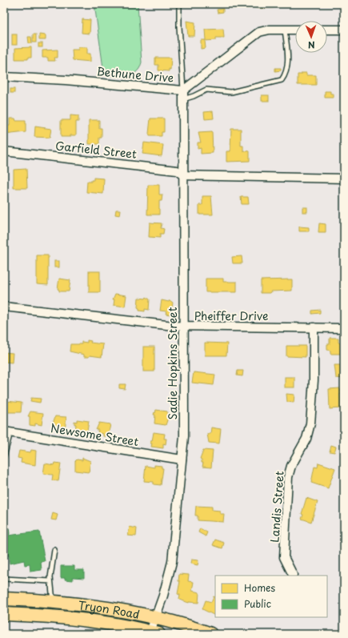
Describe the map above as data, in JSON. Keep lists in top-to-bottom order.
{
  "streets": {
    "main road": ["Tryon Road"],
    "street": [
      "Bethune Drive",
      "Garfield Street",
      "Pheiffer Drive",
      "Sadie Hopkins Street",
      "Newsome Street",
      "Landis Street"
    ]
  },
  "crossings": [
    ["Bethune Drive", "Sadie Hopkins Street"],
    ["Garfield Street", "Sadie Hopkins Street"],
    ["Pheiffer Drive", "Sadie Hopkins Street"],
    ["Pheiffer Drive", "Landis Street"],
    ["Sadie Hopkins Street", "Newsome Street"],
    ["Sadie Hopkins Street", "Tryon Road"]
  ],
  "legend": ["Homes", "Public"],
  "north": "bottom"
}
